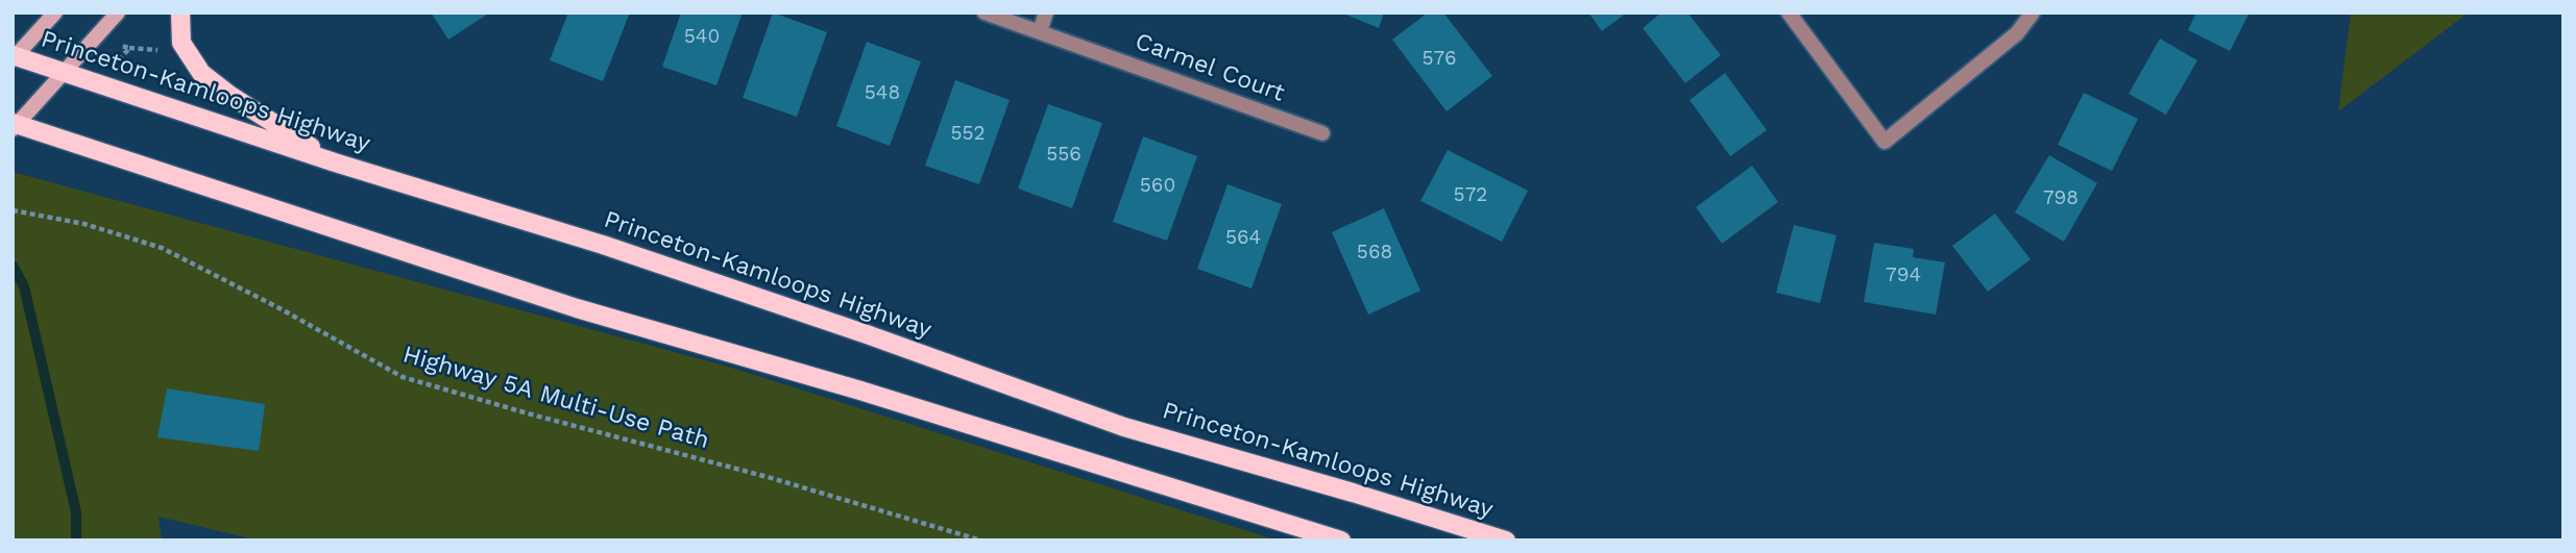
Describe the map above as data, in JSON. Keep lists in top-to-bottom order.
{
  "streets": {
    "main road": ["Princeton-Kamloops Highway"],
    "street": ["Carmel Court"],
    "path": ["Highway 5A Multi-Use Path"]
  },
  "house_numbers": [
    "540",
    "576",
    "548",
    "552",
    "556",
    "560",
    "572",
    "798",
    "564",
    "568",
    "794"
  ]
}
